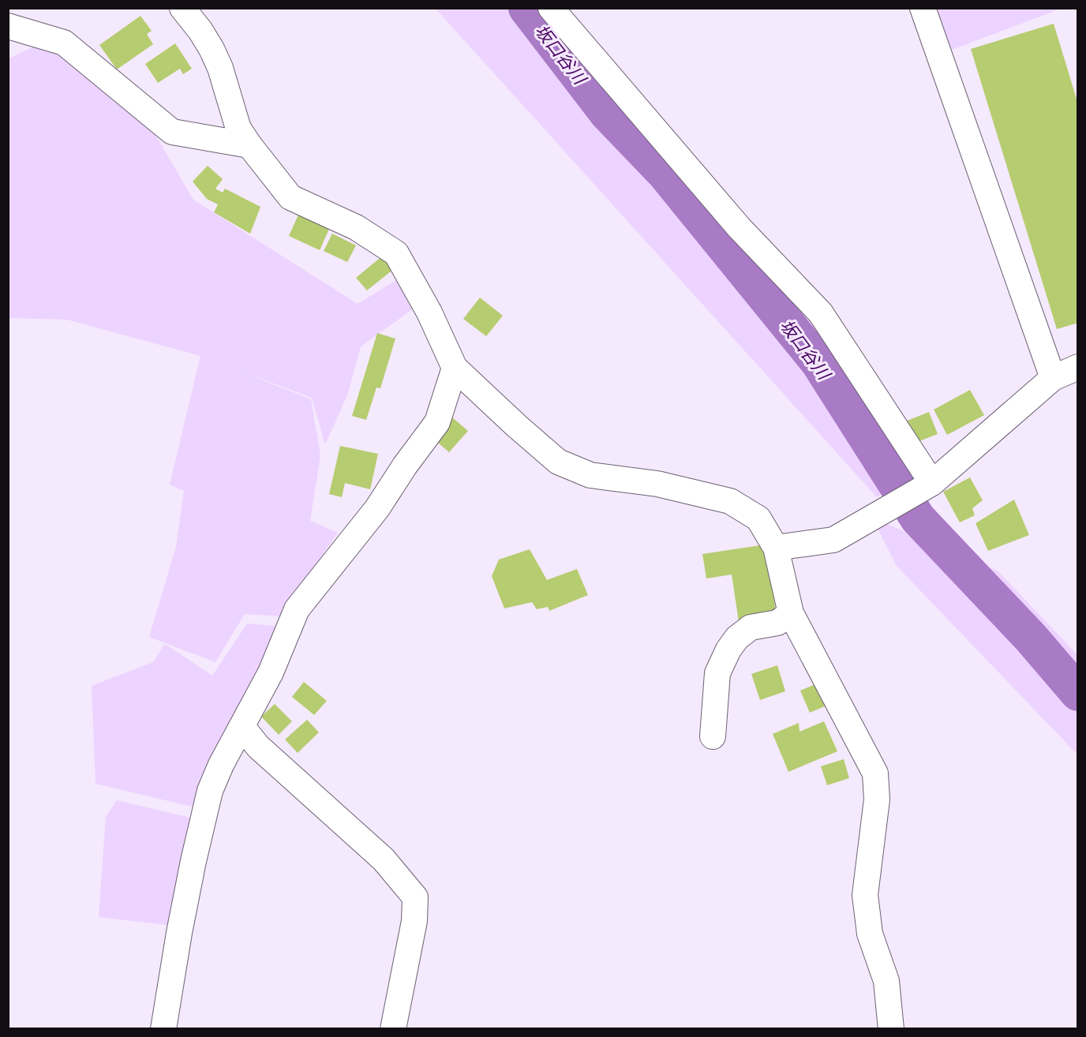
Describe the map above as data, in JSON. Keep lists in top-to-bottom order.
{
  "water": ["坂口谷川"]
}
